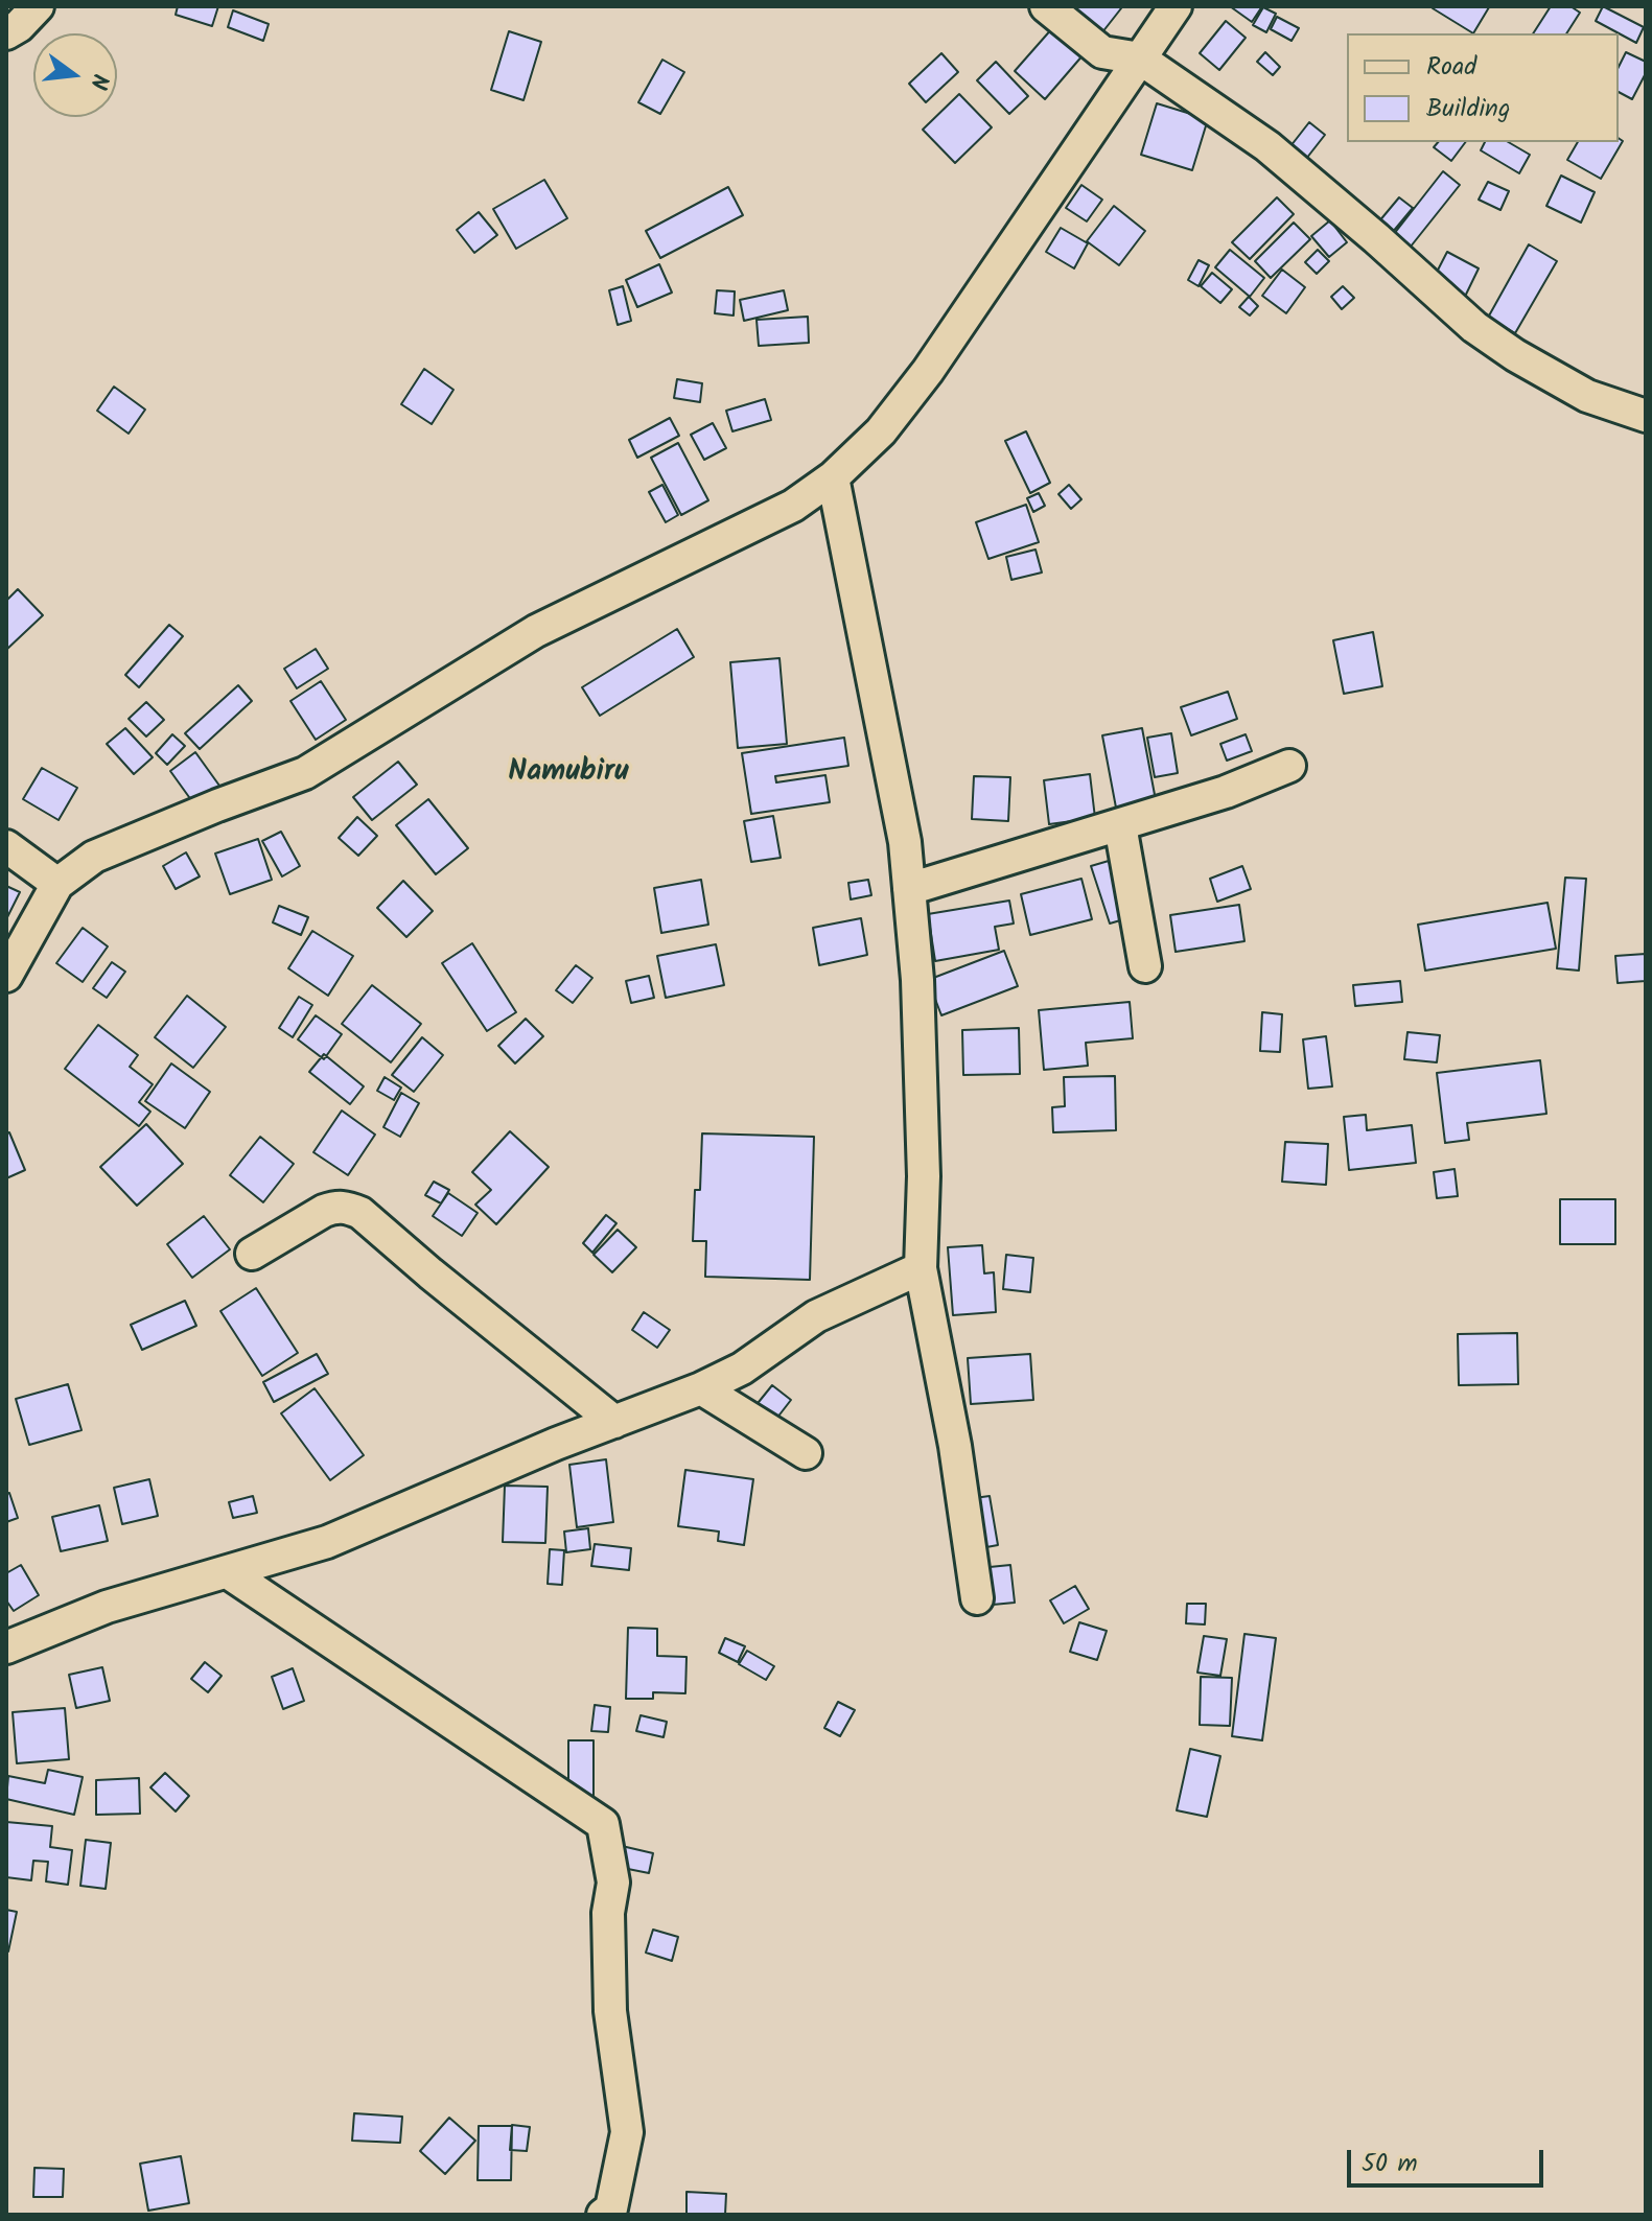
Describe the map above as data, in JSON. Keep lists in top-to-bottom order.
{
  "districts": ["Namubiru"],
  "legend": ["Road", "Building"],
  "scale_bar": "50 m",
  "north": "right"
}
